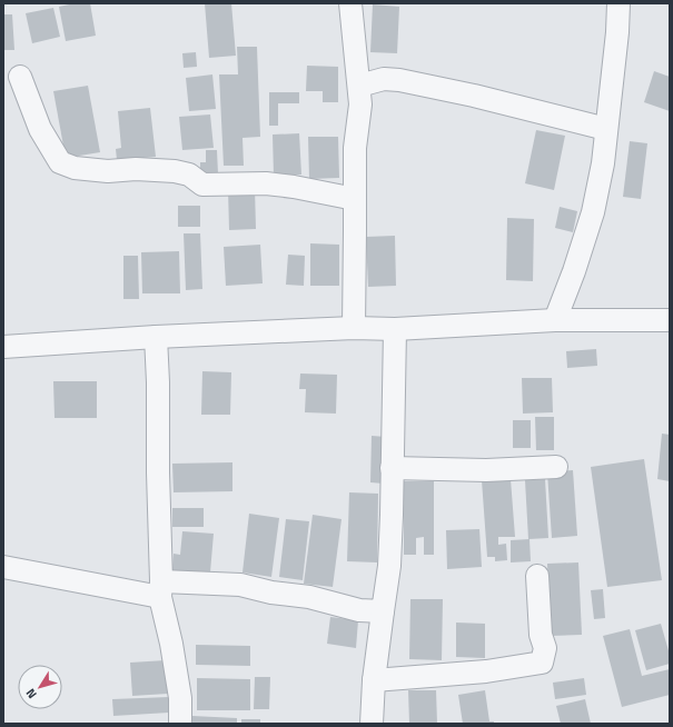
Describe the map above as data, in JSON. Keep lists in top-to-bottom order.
{
  "north": "bottom left"
}
